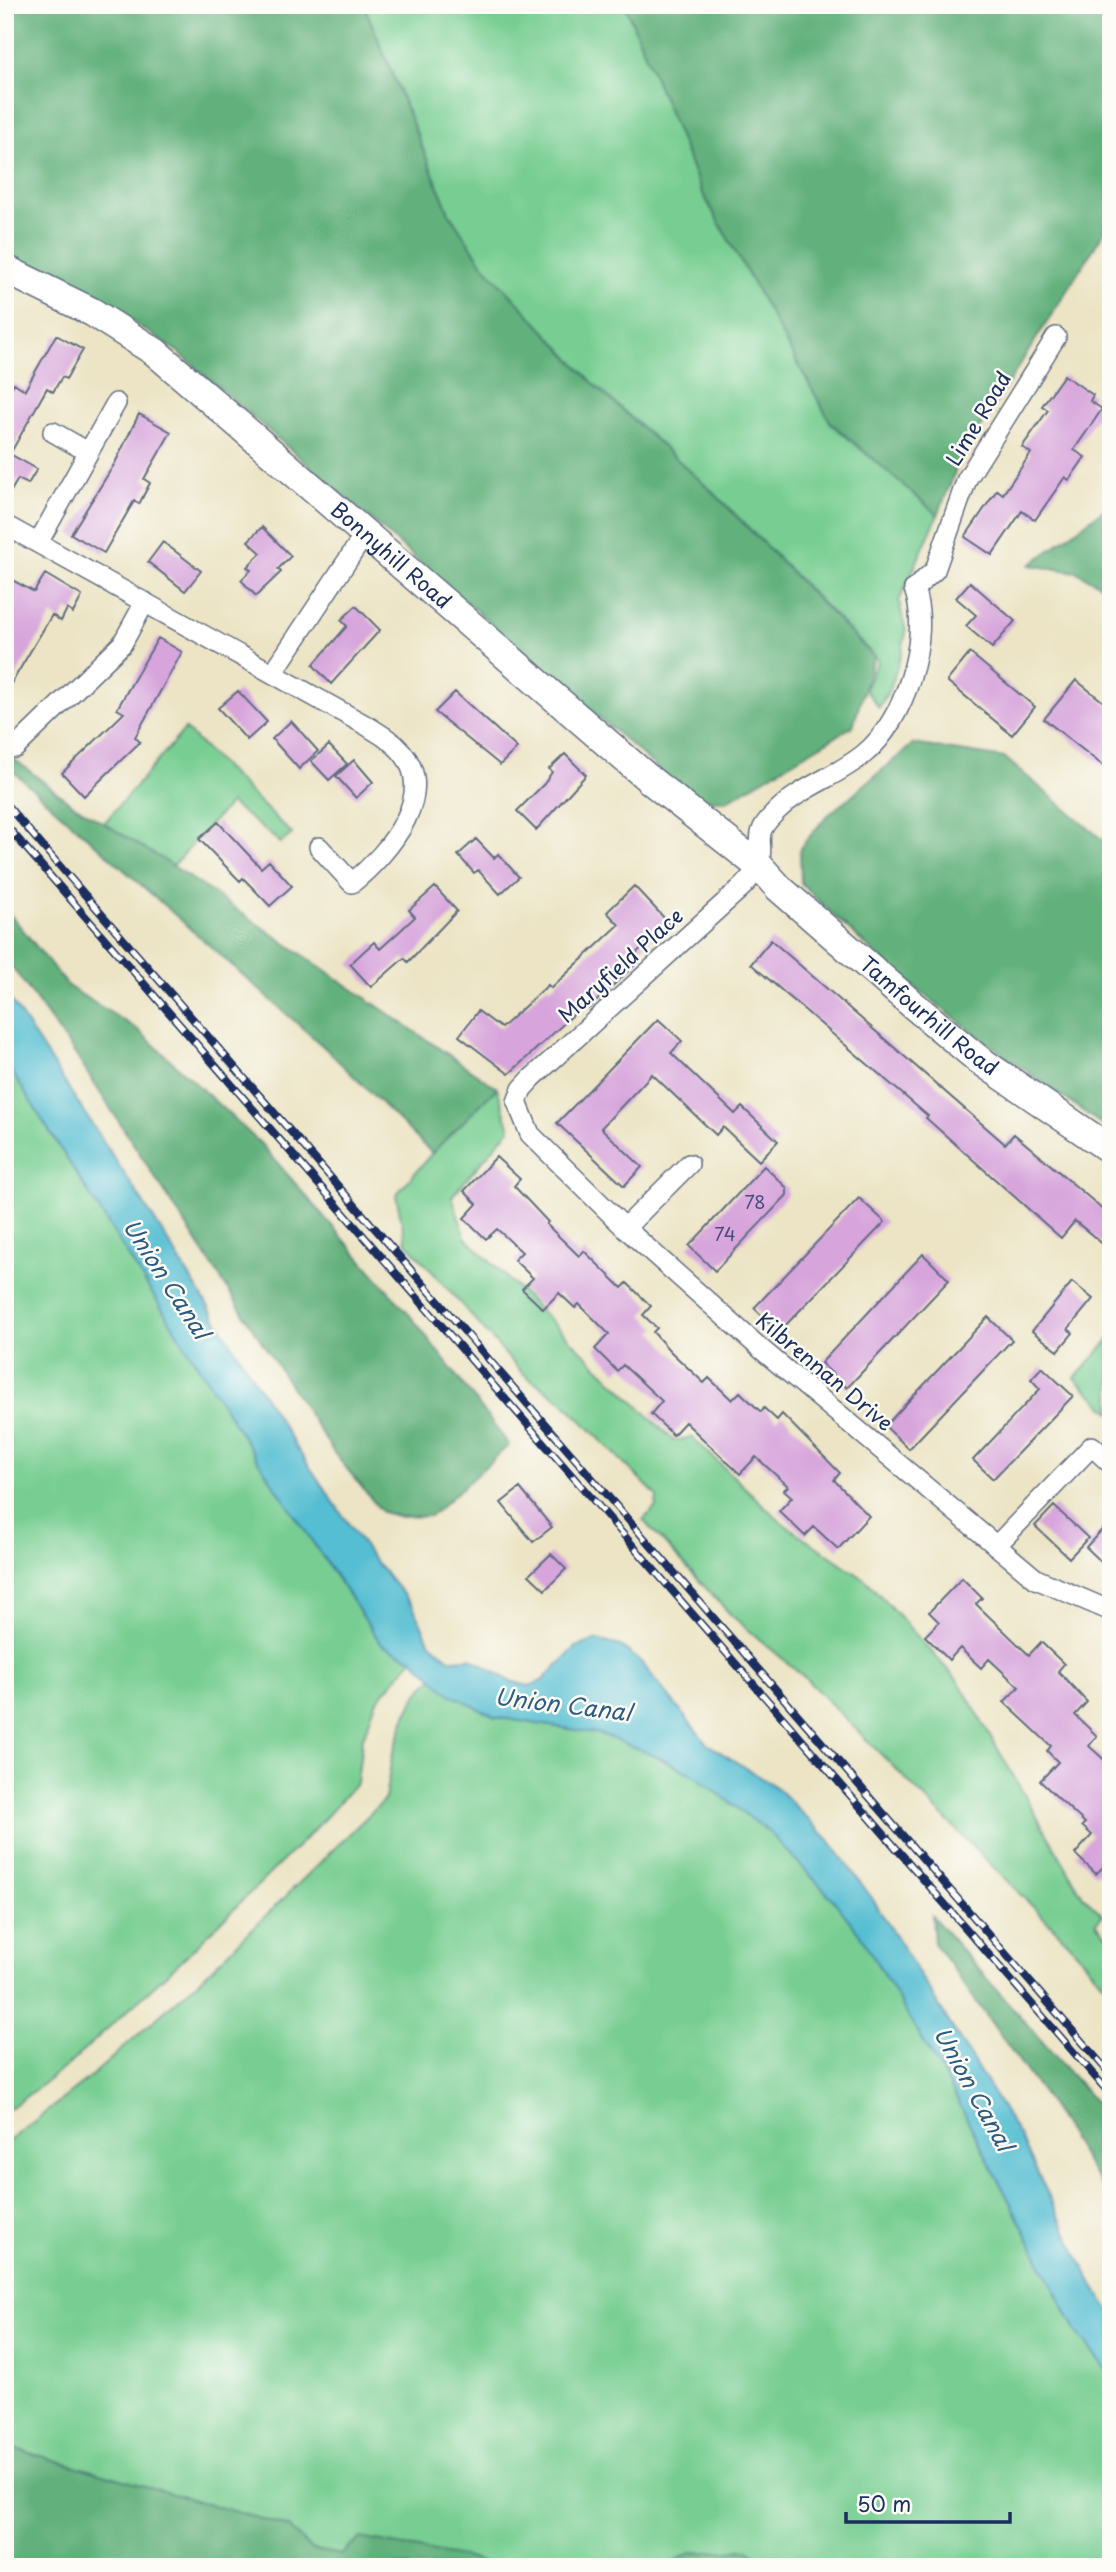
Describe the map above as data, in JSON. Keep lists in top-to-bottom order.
{
  "streets": {
    "main road": ["Bonnyhill Road", "Tamfourhill Road"],
    "street": ["Lime Road", "Maryfield Place", "Kilbrennan Drive"]
  },
  "crossings": [
    ["Lime Road", "Bonnyhill Road"],
    ["Lime Road", "Maryfield Place"],
    ["Lime Road", "Tamfourhill Road"],
    ["Bonnyhill Road", "Maryfield Place"],
    ["Bonnyhill Road", "Tamfourhill Road"],
    ["Maryfield Place", "Tamfourhill Road"],
    ["Maryfield Place", "Kilbrennan Drive"]
  ],
  "water": ["Union Canal"],
  "house_numbers": ["78", "74"],
  "scale_bar": "50 m"
}
